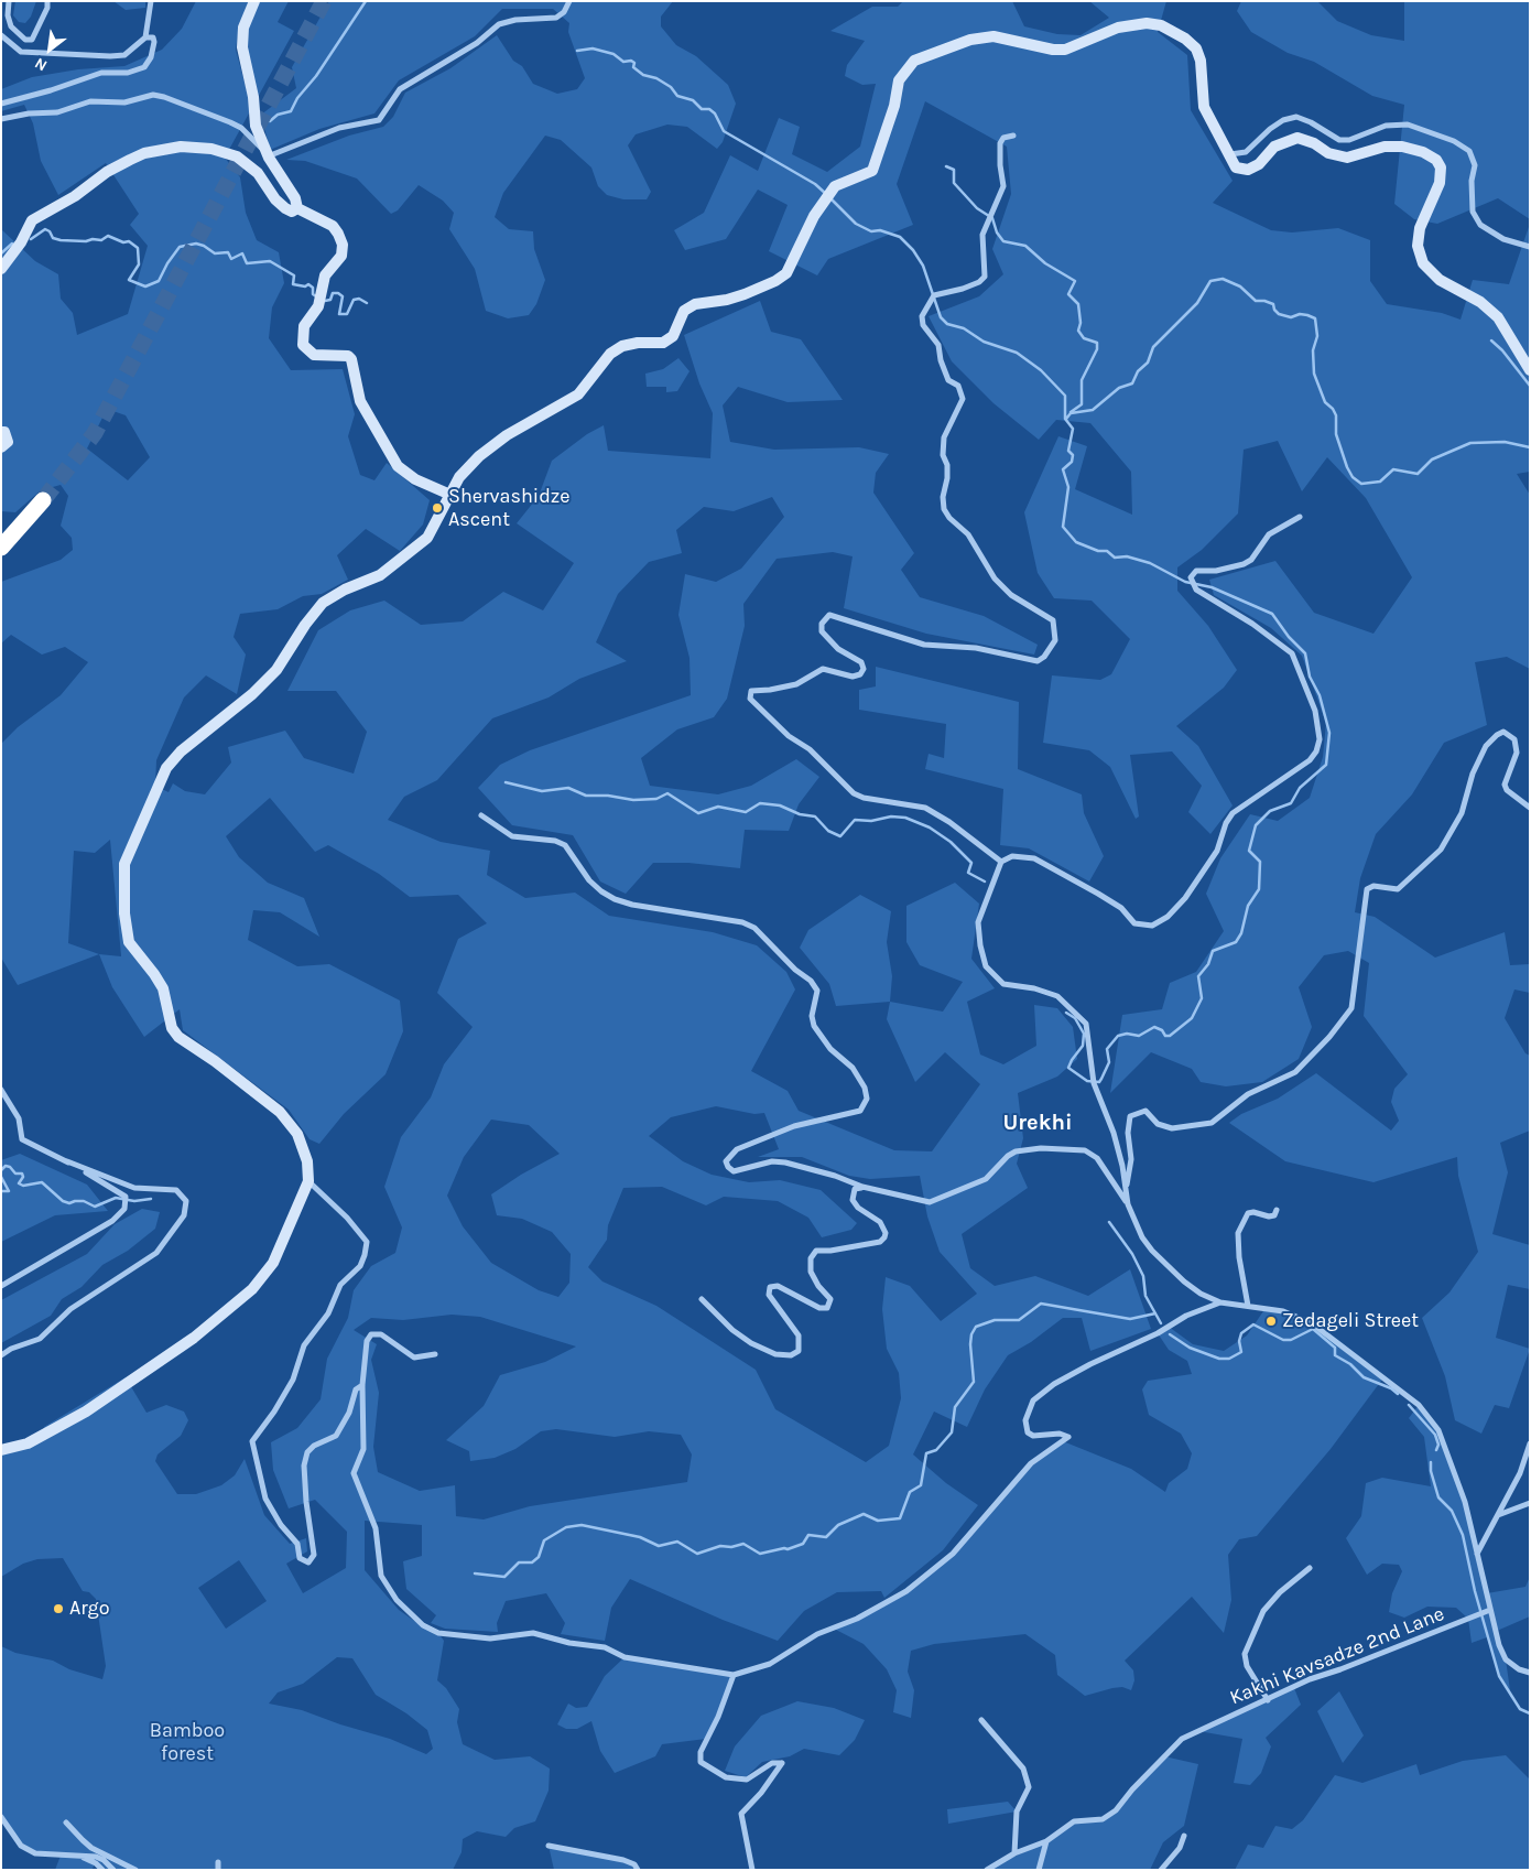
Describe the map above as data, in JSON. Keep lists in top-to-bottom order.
{
  "streets": {
    "street": ["Kakhi Kavsadze 2nd Lane"]
  },
  "districts": ["Urekhi"],
  "parks": ["Bamboo forest"],
  "places": ["Shervashidze Ascent", "Zedageli Street", "Argo"],
  "north": "bottom left"
}
